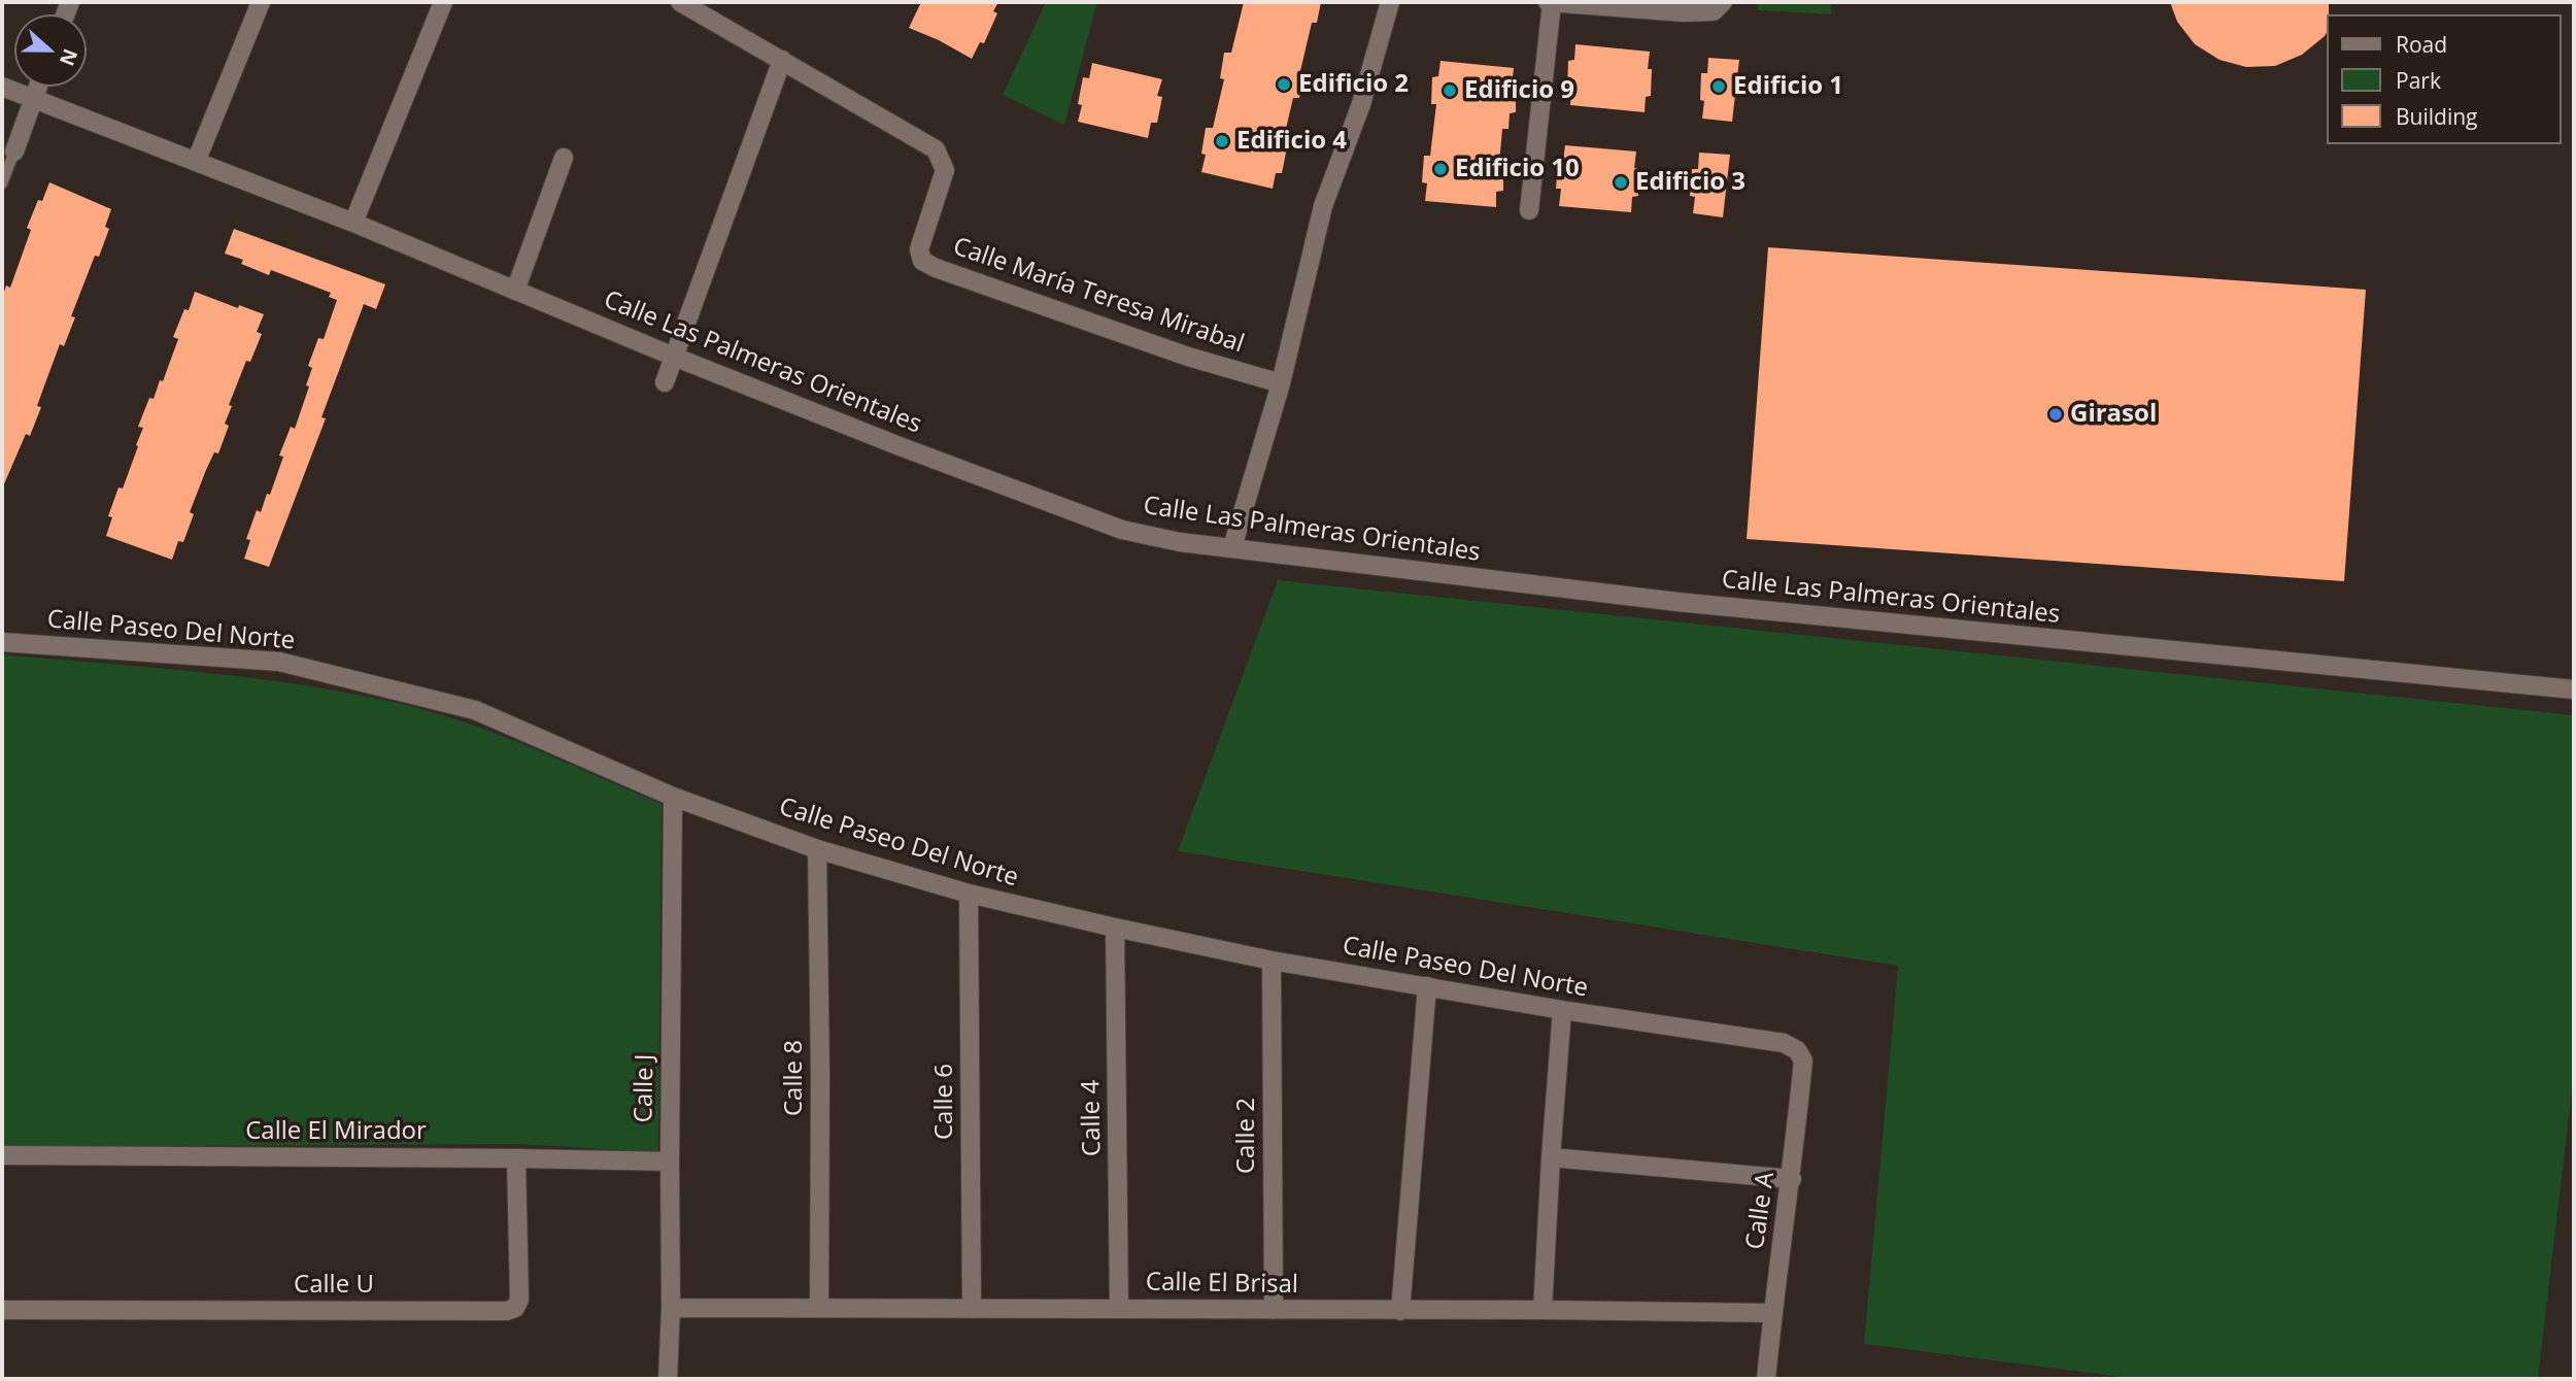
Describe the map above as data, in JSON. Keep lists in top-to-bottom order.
{
  "streets": {
    "street": [
      "Calle María Teresa Mirabal",
      "Calle Las Palmeras Orientales",
      "Calle Paseo Del Norte",
      "Calle 8",
      "Calle J",
      "Calle 6",
      "Calle 4",
      "Calle El Mirador",
      "Calle 2",
      "Calle A",
      "Calle El Brisal",
      "Calle U"
    ]
  },
  "crossings": [
    ["Calle Paseo Del Norte", "Calle 8"],
    ["Calle Paseo Del Norte", "Calle J"],
    ["Calle Paseo Del Norte", "Calle 6"],
    ["Calle Paseo Del Norte", "Calle 4"],
    ["Calle Paseo Del Norte", "Calle 2"],
    ["Calle Paseo Del Norte", "Calle A"],
    ["Calle 8", "Calle El Brisal"],
    ["Calle J", "Calle El Mirador"],
    ["Calle J", "Calle El Brisal"],
    ["Calle 6", "Calle El Brisal"],
    ["Calle 4", "Calle El Brisal"],
    ["Calle El Mirador", "Calle U"],
    ["Calle 2", "Calle El Brisal"],
    ["Calle A", "Calle El Brisal"]
  ],
  "places": [
    "Edificio 2",
    "Edificio 1",
    "Edificio 9",
    "Edificio 4",
    "Edificio 10",
    "Edificio 3",
    "Girasol"
  ],
  "legend": ["Road", "Park", "Building"],
  "north": "right"
}
